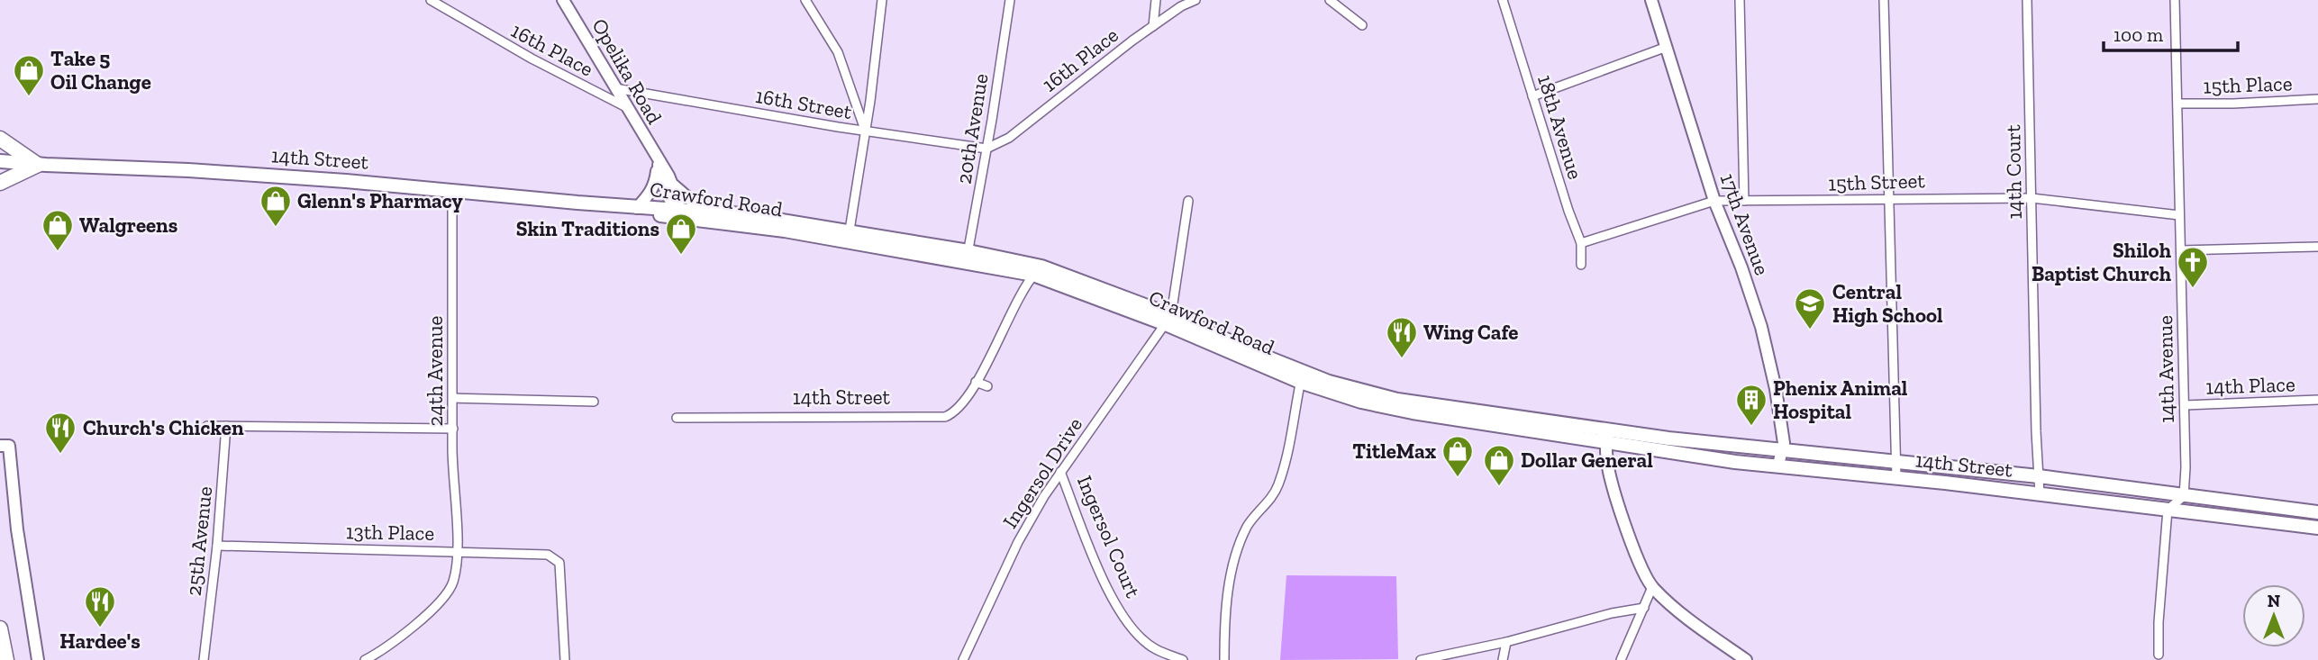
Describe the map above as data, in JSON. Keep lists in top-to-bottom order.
{
  "streets": {
    "main road": ["14th Street", "Crawford Road"],
    "street": [
      "16th Place",
      "Opelika Road",
      "15th Place",
      "16th Street",
      "18th Avenue",
      "20th Avenue",
      "14th Court",
      "15th Street",
      "17th Avenue",
      "14th Avenue",
      "24th Avenue",
      "14th Place",
      "Ingersol Drive",
      "13th Place",
      "Ingersol Court",
      "25th Avenue"
    ]
  },
  "crossings": [
    ["16th Place", "Opelika Road"],
    ["16th Place", "16th Street"],
    ["16th Place", "20th Avenue"],
    ["Opelika Road", "16th Street"],
    ["Opelika Road", "Crawford Road"],
    ["15th Place", "14th Avenue"],
    ["16th Street", "20th Avenue"],
    ["18th Avenue", "15th Street"],
    ["20th Avenue", "Crawford Road"],
    ["14th Street", "14th Court"],
    ["14th Street", "Crawford Road"],
    ["14th Street", "17th Avenue"],
    ["14th Street", "14th Avenue"],
    ["14th Street", "24th Avenue"],
    ["14th Court", "15th Street"],
    ["15th Street", "17th Avenue"],
    ["15th Street", "14th Avenue"],
    ["Crawford Road", "Ingersol Drive"],
    ["14th Avenue", "14th Place"],
    ["24th Avenue", "13th Place"],
    ["Ingersol Drive", "Ingersol Court"],
    ["13th Place", "25th Avenue"]
  ],
  "places": {
    "shop": [
      "Take 5 Oil Change",
      "Glenn's Pharmacy",
      "Walgreens",
      "Skin Traditions",
      "TitleMax",
      "Dollar General"
    ],
    "church": ["Shiloh Baptist Church"],
    "school or university": ["Central High School"],
    "restaurant": ["Wing Cafe", "Church's Chicken", "Hardee's"],
    "building": ["Phenix Animal Hospital"]
  },
  "scale_bar": "100 m",
  "north": "top"
}
